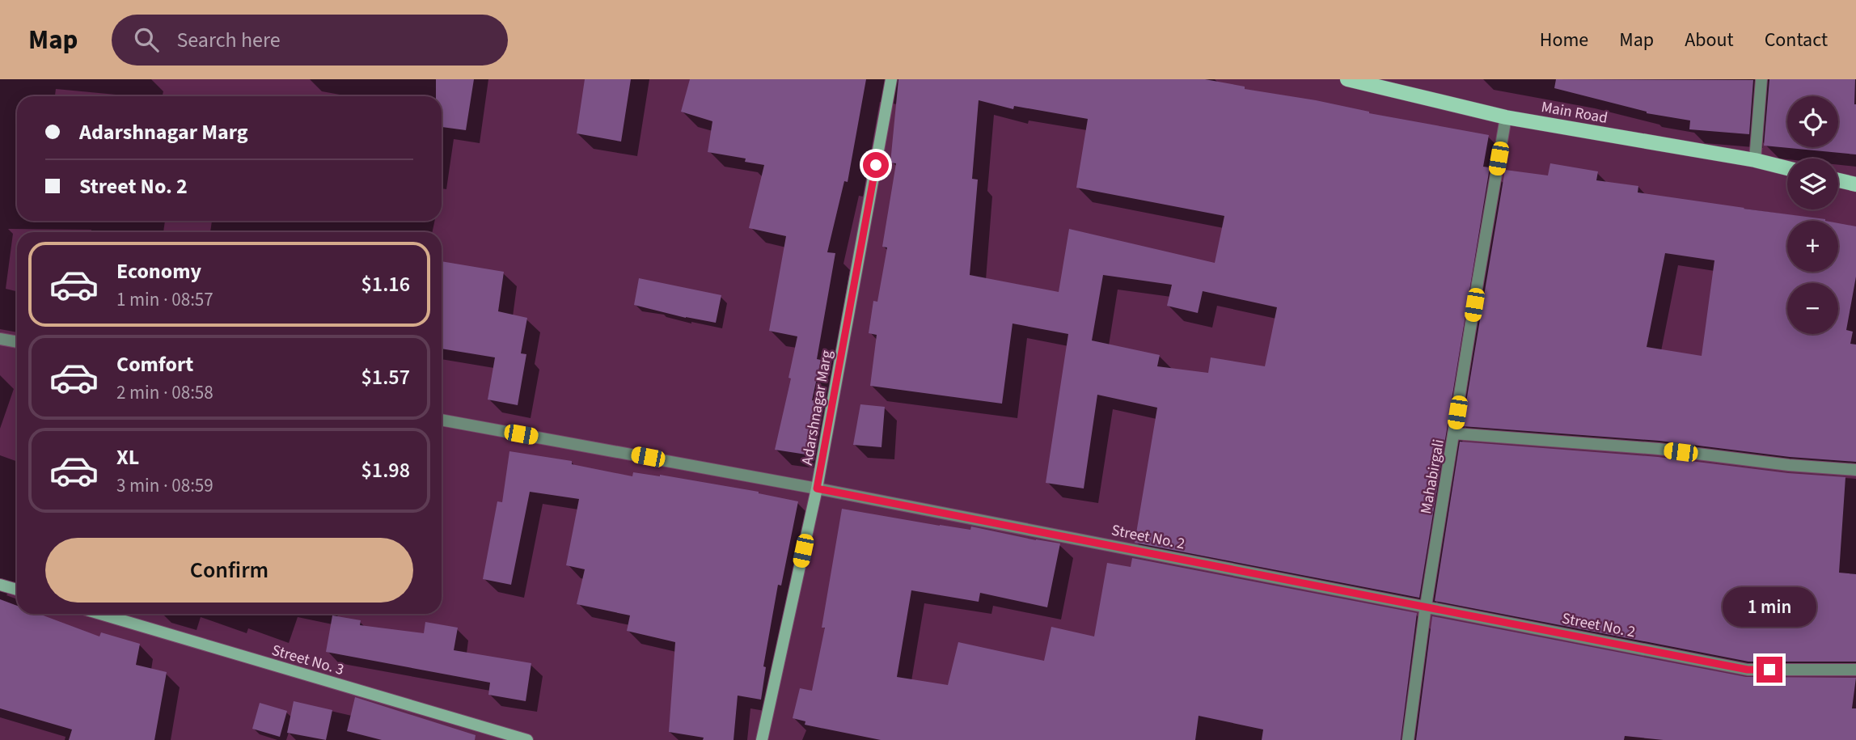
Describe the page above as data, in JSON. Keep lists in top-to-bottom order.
{
  "streets": {
    "main road": ["Main Road"],
    "street": [
      "Adarshnagar Marg",
      "Mahabirgali",
      "Street No. 2",
      "Street No. 3"
    ]
  },
  "crossings": [
    ["Main Road", "Mahabirgali"],
    ["Adarshnagar Marg", "Street No. 2"],
    ["Mahabirgali", "Street No. 2"]
  ],
  "page": {
    "header": "Map",
    "search": "Search here",
    "nav": [
      "Home",
      "Map",
      "About",
      "Contact"
    ],
    "map_buttons": ["+", "−"],
    "banner": ["Adarshnagar Marg", "Street No. 2"],
    "list": [
      {
        "name": "Economy",
        "note": "1 min · 08:57",
        "value": "$1.16"
      },
      {
        "name": "Comfort",
        "note": "2 min · 08:58",
        "value": "$1.57"
      },
      {
        "name": "XL",
        "note": "3 min · 08:59",
        "value": "$1.98"
      }
    ],
    "buttons": "Confirm",
    "bubble": "1 min"
  }
}
